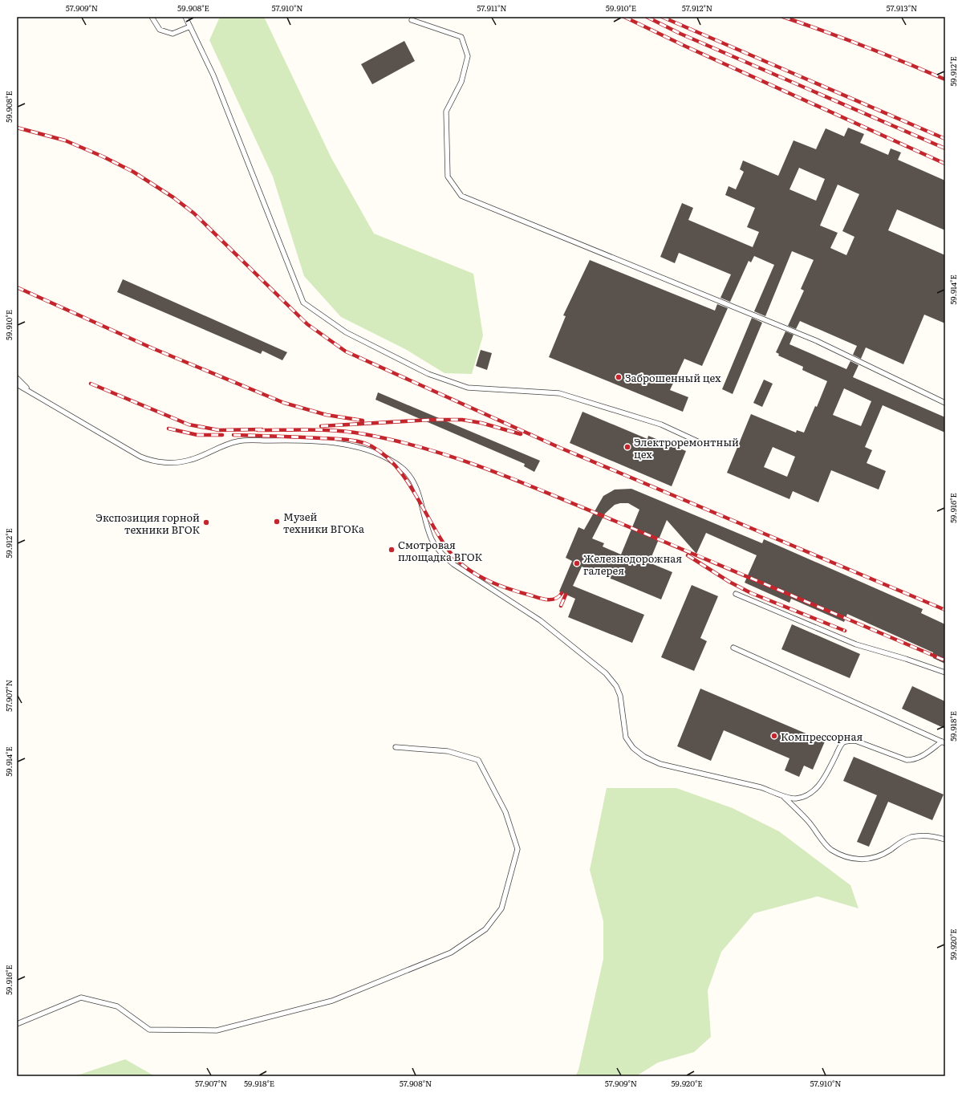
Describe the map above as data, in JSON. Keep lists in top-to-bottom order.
{
  "places": [
    "Заброшенный цех",
    "Электроремонтный цех",
    "Музей техники ВГОКа",
    "Экспозиция горной техники ВГОК",
    "Смотровая площадка ВГОК",
    "Железнодорожная галерея",
    "Компрессорная"
  ],
  "coordinates": [
    "57.909°N",
    "59.908°E",
    "57.910°N",
    "57.911°N",
    "59.910°E",
    "57.912°N",
    "57.913°N",
    "59.912°E",
    "59.914°E",
    "59.916°E",
    "57.907°N",
    "59.918°E",
    "59.920°E",
    "57.908°N"
  ]
}
